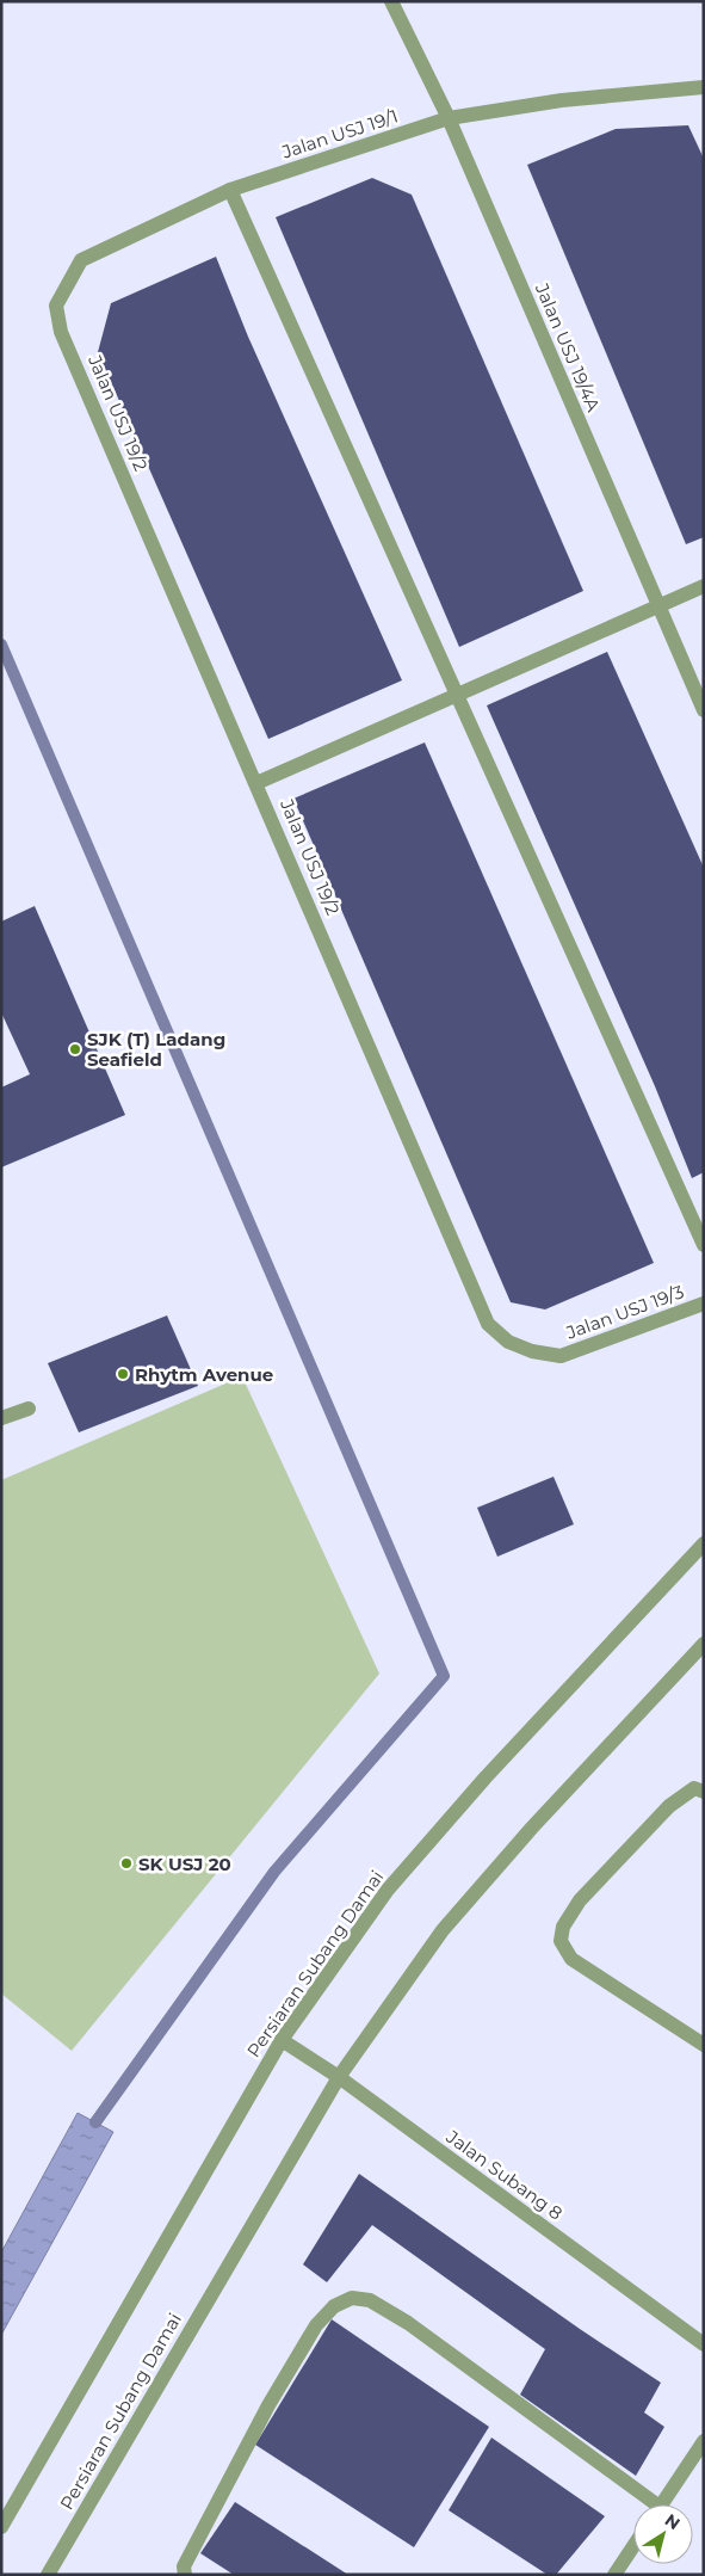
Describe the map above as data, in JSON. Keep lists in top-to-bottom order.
{
  "streets": {
    "street": [
      "Jalan USJ 19/1",
      "Jalan USJ 19/4A",
      "Jalan USJ 19/2",
      "Jalan USJ 19/3",
      "Persiaran Subang Damai",
      "Jalan Subang 8"
    ]
  },
  "crossings": [
    ["Jalan USJ 19/1", "Jalan USJ 19/4A"],
    ["Jalan USJ 19/1", "Jalan USJ 19/2"],
    ["Jalan USJ 19/2", "Jalan USJ 19/3"],
    ["Persiaran Subang Damai", "Jalan Subang 8"]
  ],
  "places": ["SJK (T) Ladang Seafield", "Rhytm Avenue", "SK USJ 20"],
  "north": "top right"
}
